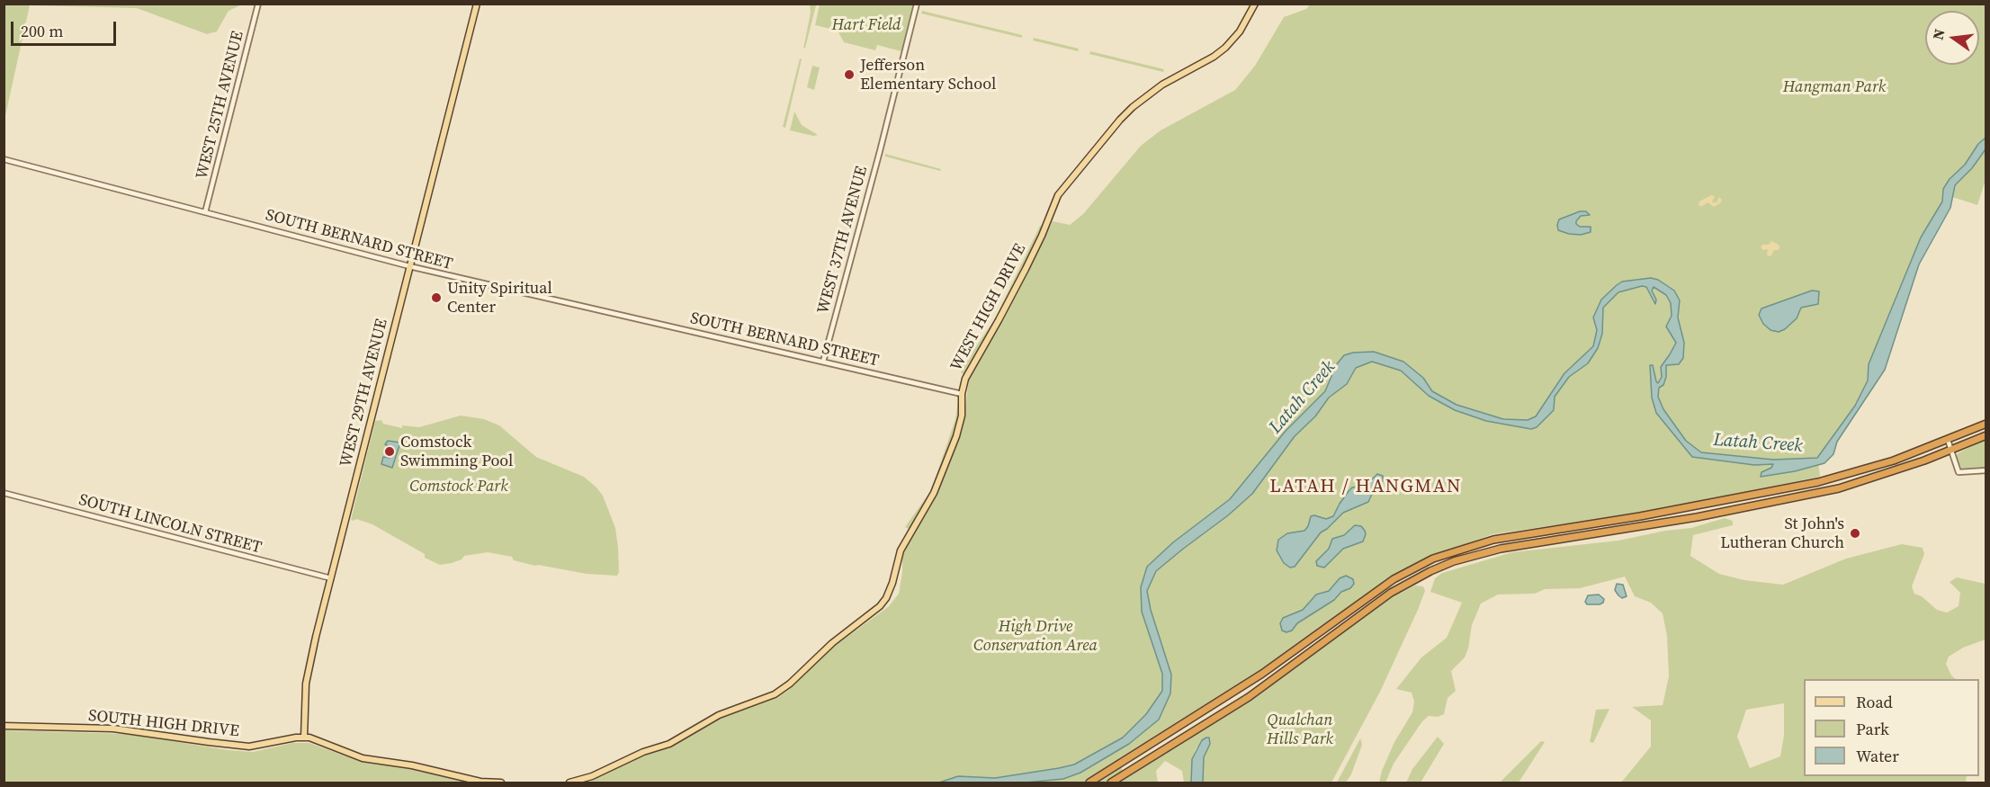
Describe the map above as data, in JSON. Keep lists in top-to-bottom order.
{
  "streets": {
    "main road": ["WEST HIGH DRIVE", "WEST 29TH AVENUE", "SOUTH HIGH DRIVE"],
    "street": [
      "WEST 25TH AVENUE",
      "SOUTH BERNARD STREET",
      "WEST 37TH AVENUE",
      "SOUTH LINCOLN STREET"
    ]
  },
  "crossings": [
    ["WEST 25TH AVENUE", "SOUTH BERNARD STREET"],
    ["SOUTH BERNARD STREET", "WEST 37TH AVENUE"],
    ["SOUTH BERNARD STREET", "WEST HIGH DRIVE"],
    ["SOUTH BERNARD STREET", "WEST 29TH AVENUE"],
    ["WEST 29TH AVENUE", "SOUTH LINCOLN STREET"],
    ["WEST 29TH AVENUE", "SOUTH HIGH DRIVE"]
  ],
  "districts": ["LATAH / HANGMAN"],
  "water": ["Latah Creek"],
  "parks": [
    "Hart Field",
    "Hangman Park",
    "Comstock Park",
    "High Drive Conservation Area",
    "Qualchan Hills Park"
  ],
  "places": [
    "Jefferson Elementary School",
    "Unity Spiritual Center",
    "Comstock Swimming Pool",
    "St John's Lutheran Church"
  ],
  "legend": ["Road", "Park", "Water"],
  "scale_bar": "200 m",
  "north": "left"
}
